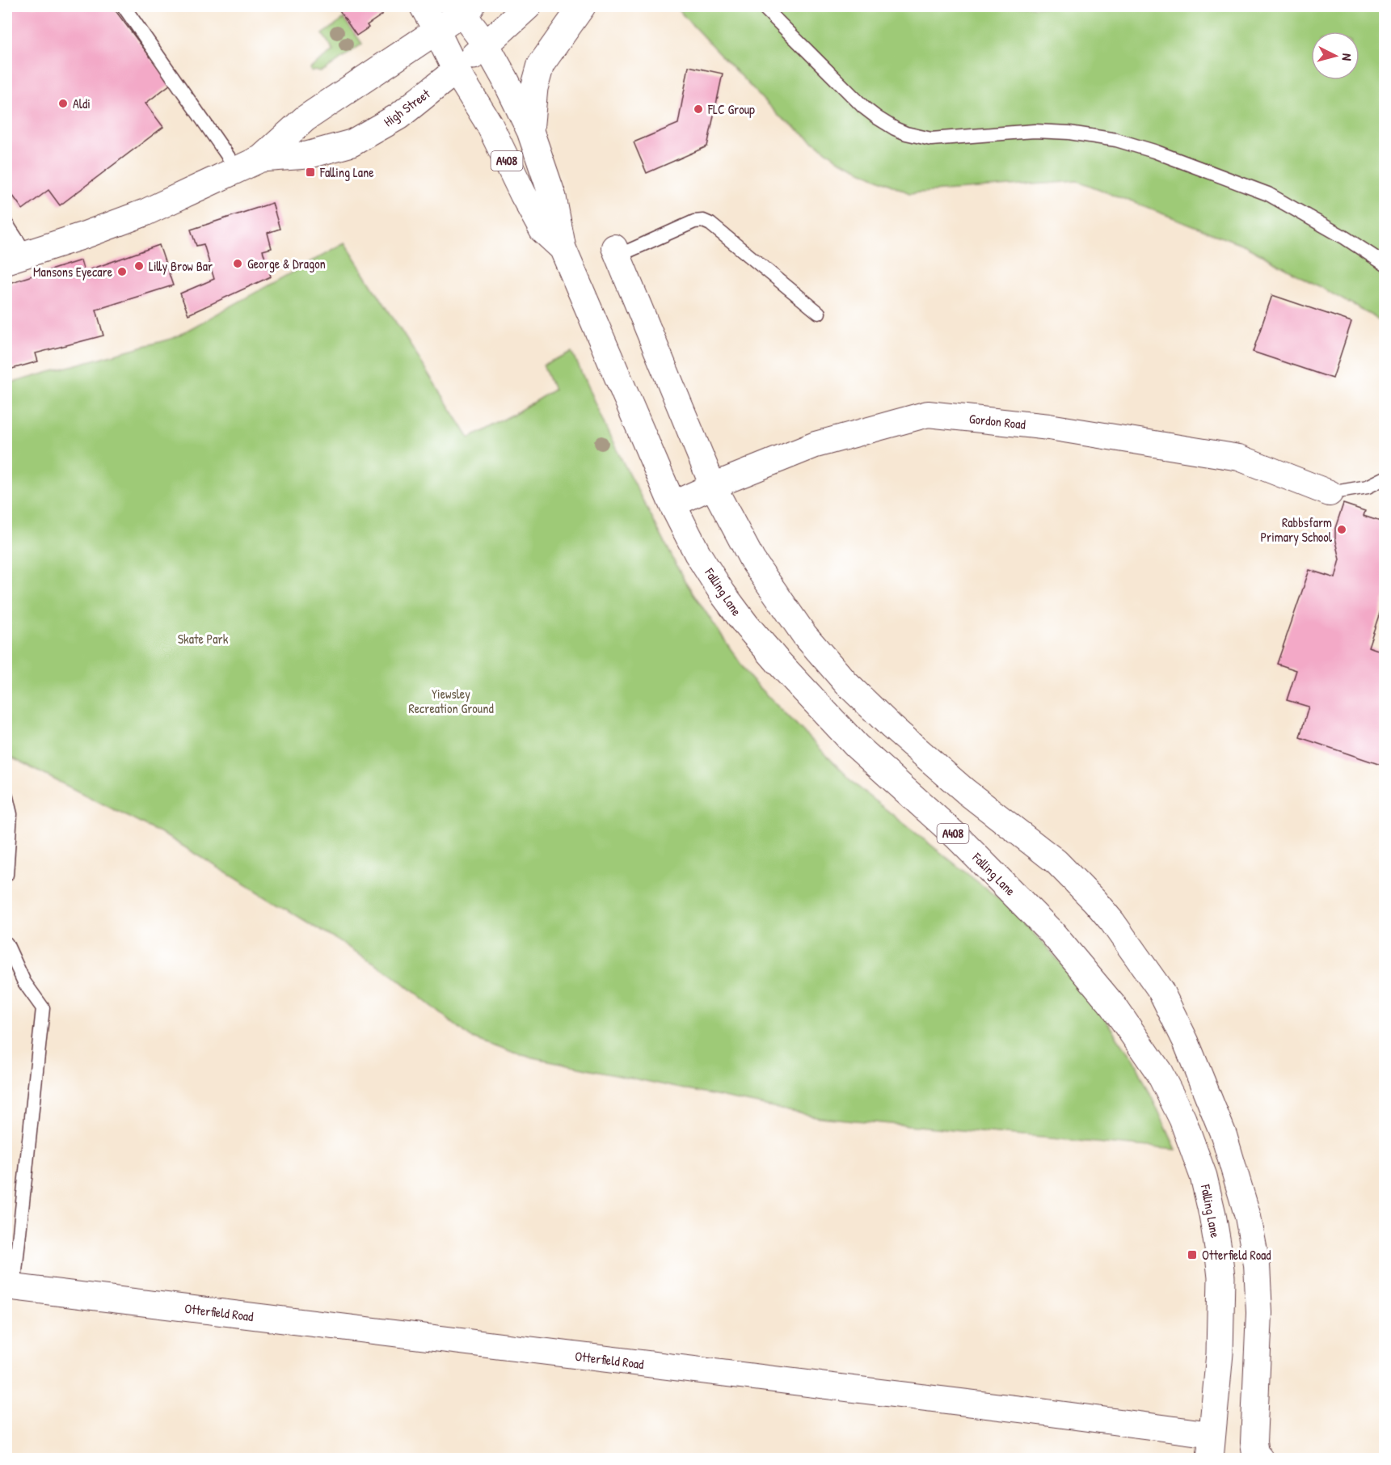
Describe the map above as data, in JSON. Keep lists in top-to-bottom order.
{
  "streets": {
    "main road": ["High Street", "A408", "Falling Lane"],
    "street": ["Gordon Road", "Otterfield Road"]
  },
  "crossings": [
    ["High Street", "Falling Lane"],
    ["Gordon Road", "Falling Lane"],
    ["Falling Lane", "Otterfield Road"]
  ],
  "parks": ["Skate Park", "Yiewsley Recreation Ground"],
  "places": {
    "other": [
      "Aldi",
      "FLC Group",
      "George & Dragon",
      "Lilly Brow Bar",
      "Mansons Eyecare",
      "Rabbsfarm Primary School"
    ],
    "transit": ["Falling Lane", "Otterfield Road"]
  },
  "north": "right"
}
